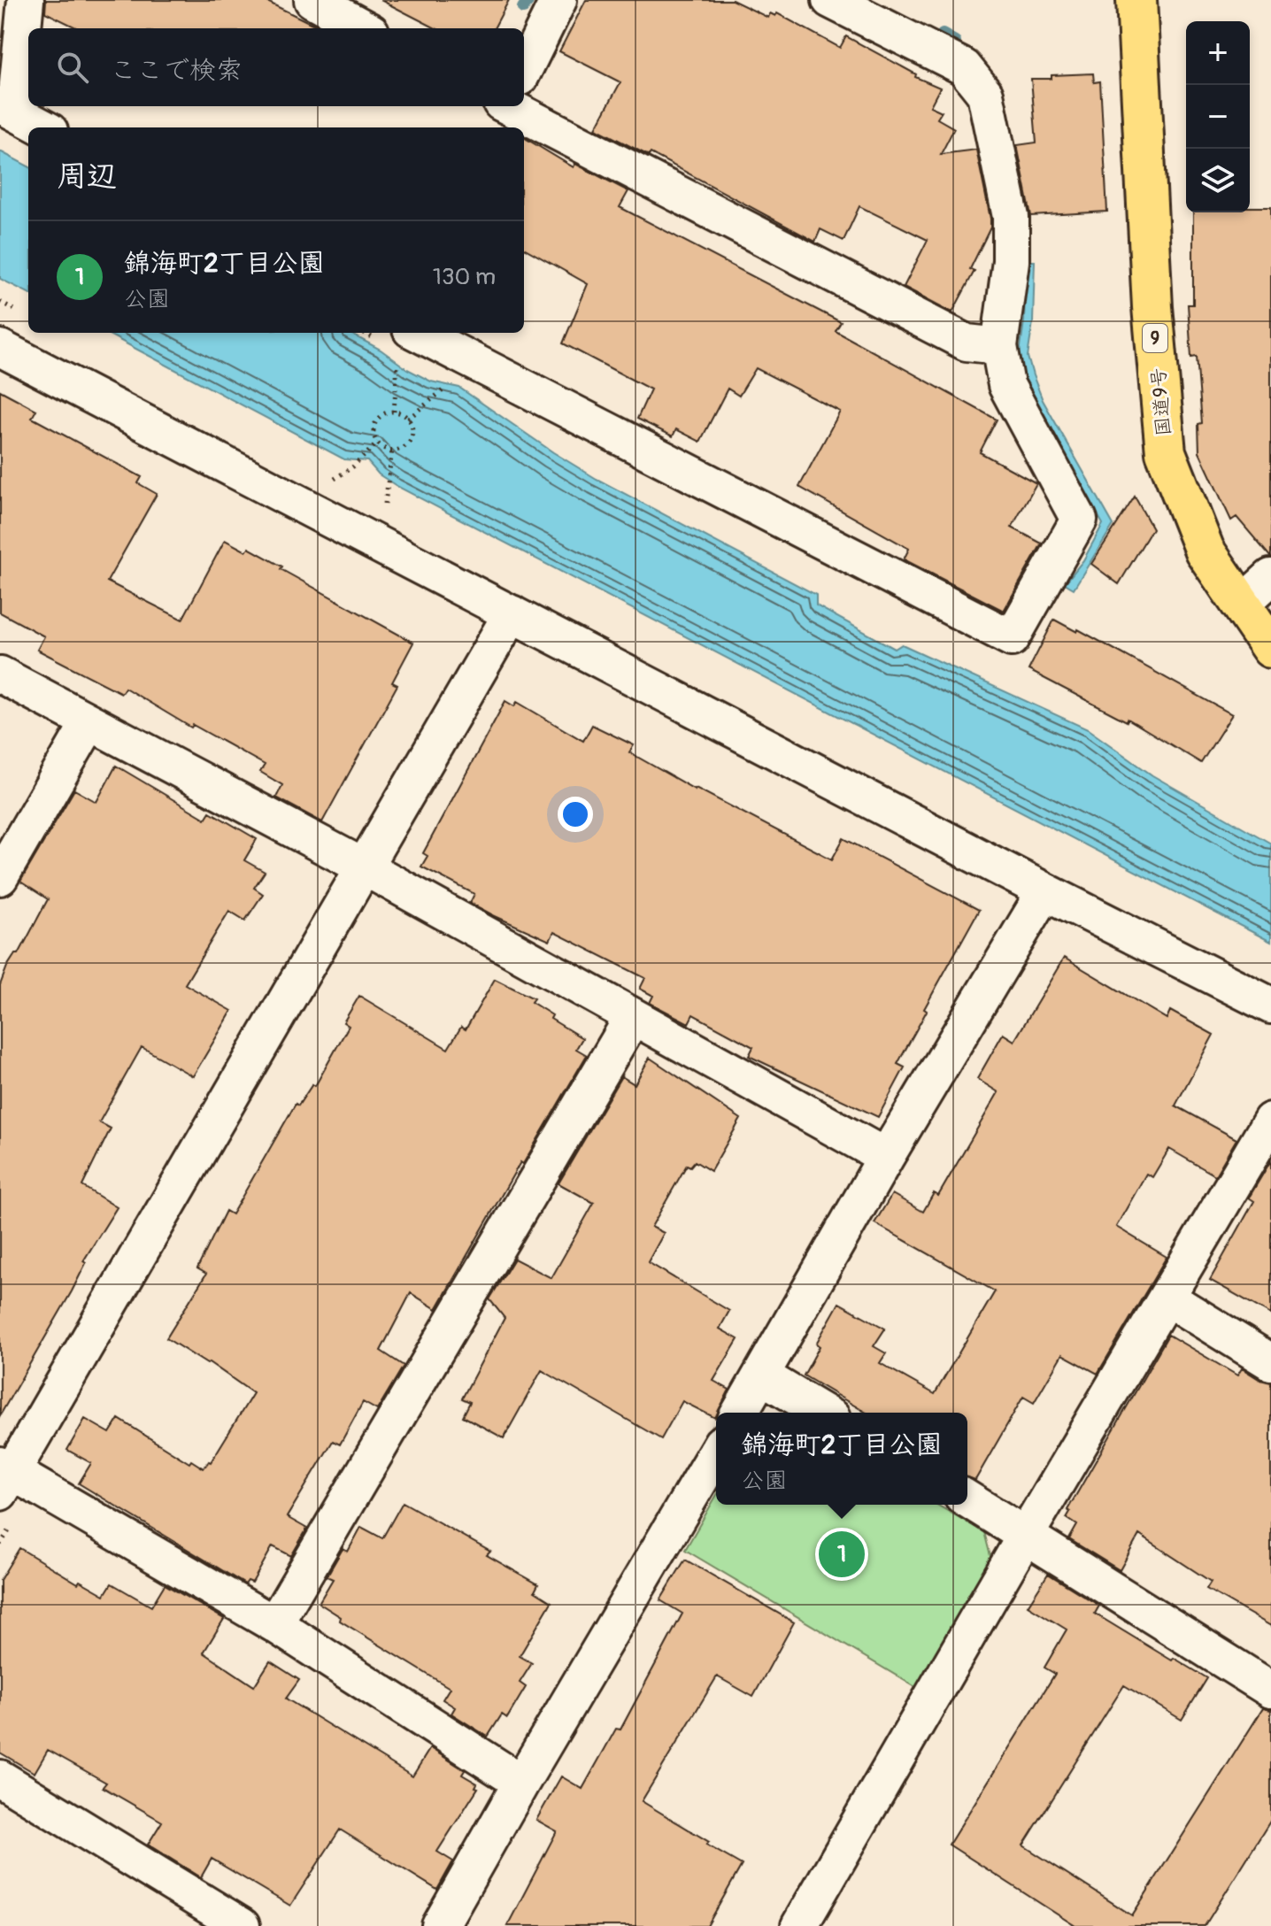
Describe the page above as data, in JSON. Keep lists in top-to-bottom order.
{
  "streets": {
    "highway": ["9", "国道9号"]
  },
  "page": {
    "map_buttons": ["+", "−"],
    "search": "ここで検索",
    "heading": "周辺",
    "list": [
      {
        "mark": "1",
        "name": "錦海町2丁目公園",
        "note": "公園",
        "value": "130 m"
      }
    ],
    "popup": ["錦海町2丁目公園", "公園"],
    "pins": "1"
  }
}
